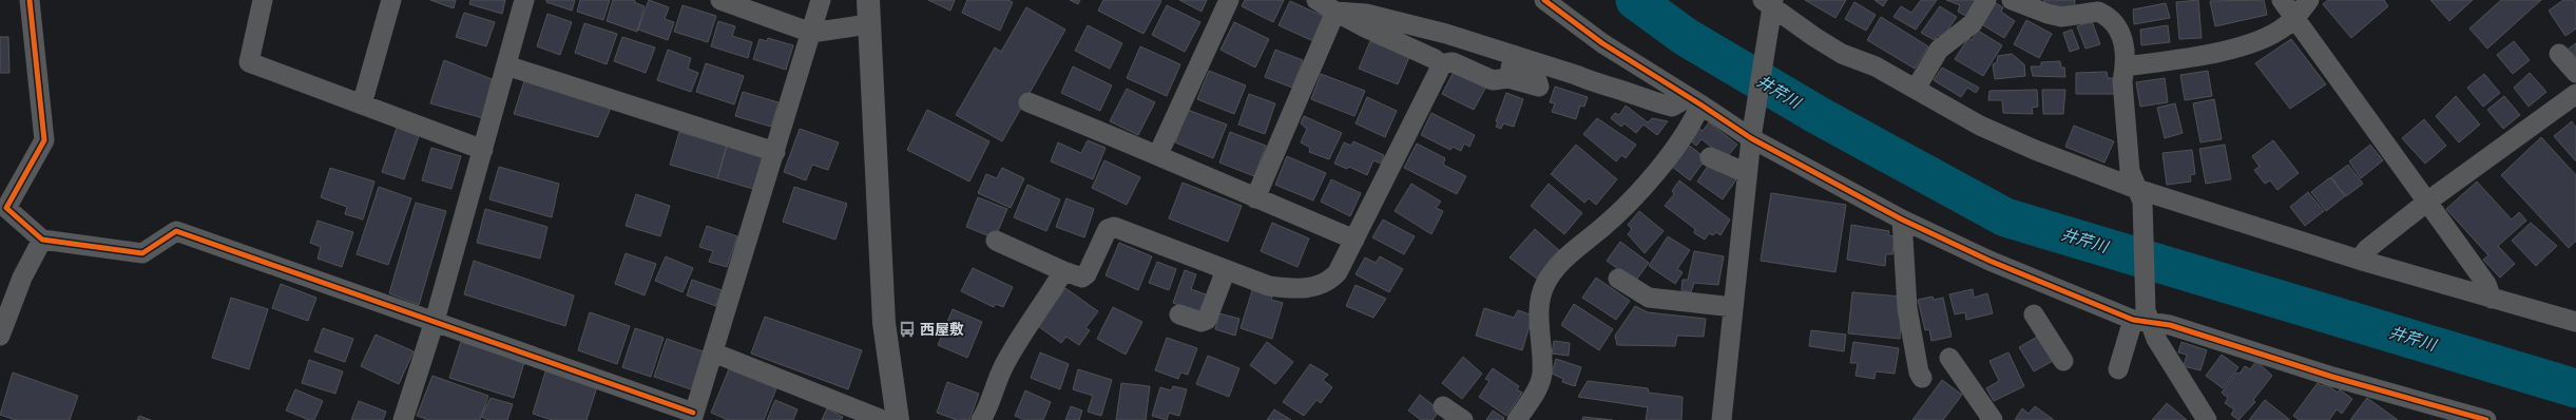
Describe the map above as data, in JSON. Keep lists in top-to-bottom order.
{
  "water": ["井芹川"],
  "places": {
    "bus stop": ["西屋敷"]
  }
}
